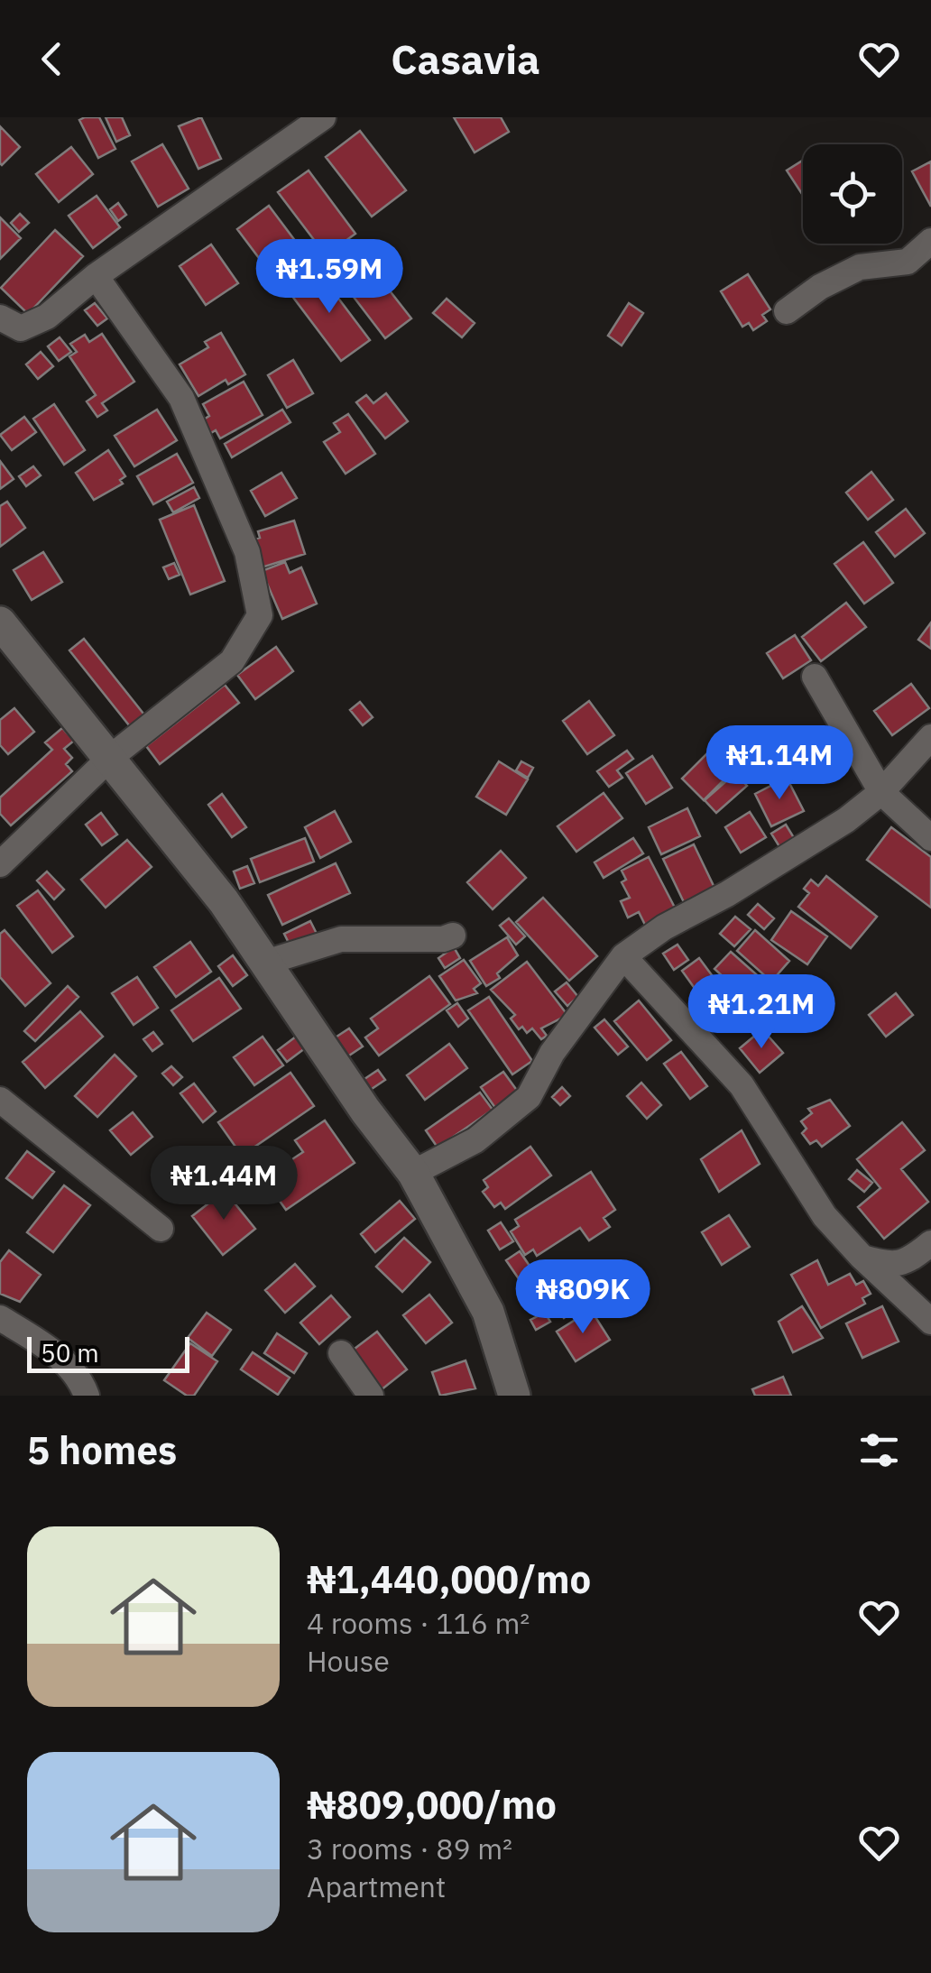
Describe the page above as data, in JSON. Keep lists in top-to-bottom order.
{
  "scale_bar": "50 m",
  "page": {
    "header": "Casavia",
    "price": [
      "₦1.59M",
      "₦1.14M",
      "₦1.21M",
      "₦1.44M",
      "₦809K"
    ],
    "scale": "50 m",
    "heading": "5 homes",
    "list": [
      {
        "name": "₦1,440,000/mo",
        "note": "4 rooms · 116 m² · House"
      },
      {
        "name": "₦809,000/mo",
        "note": "3 rooms · 89 m² · Apartment"
      }
    ]
  }
}
